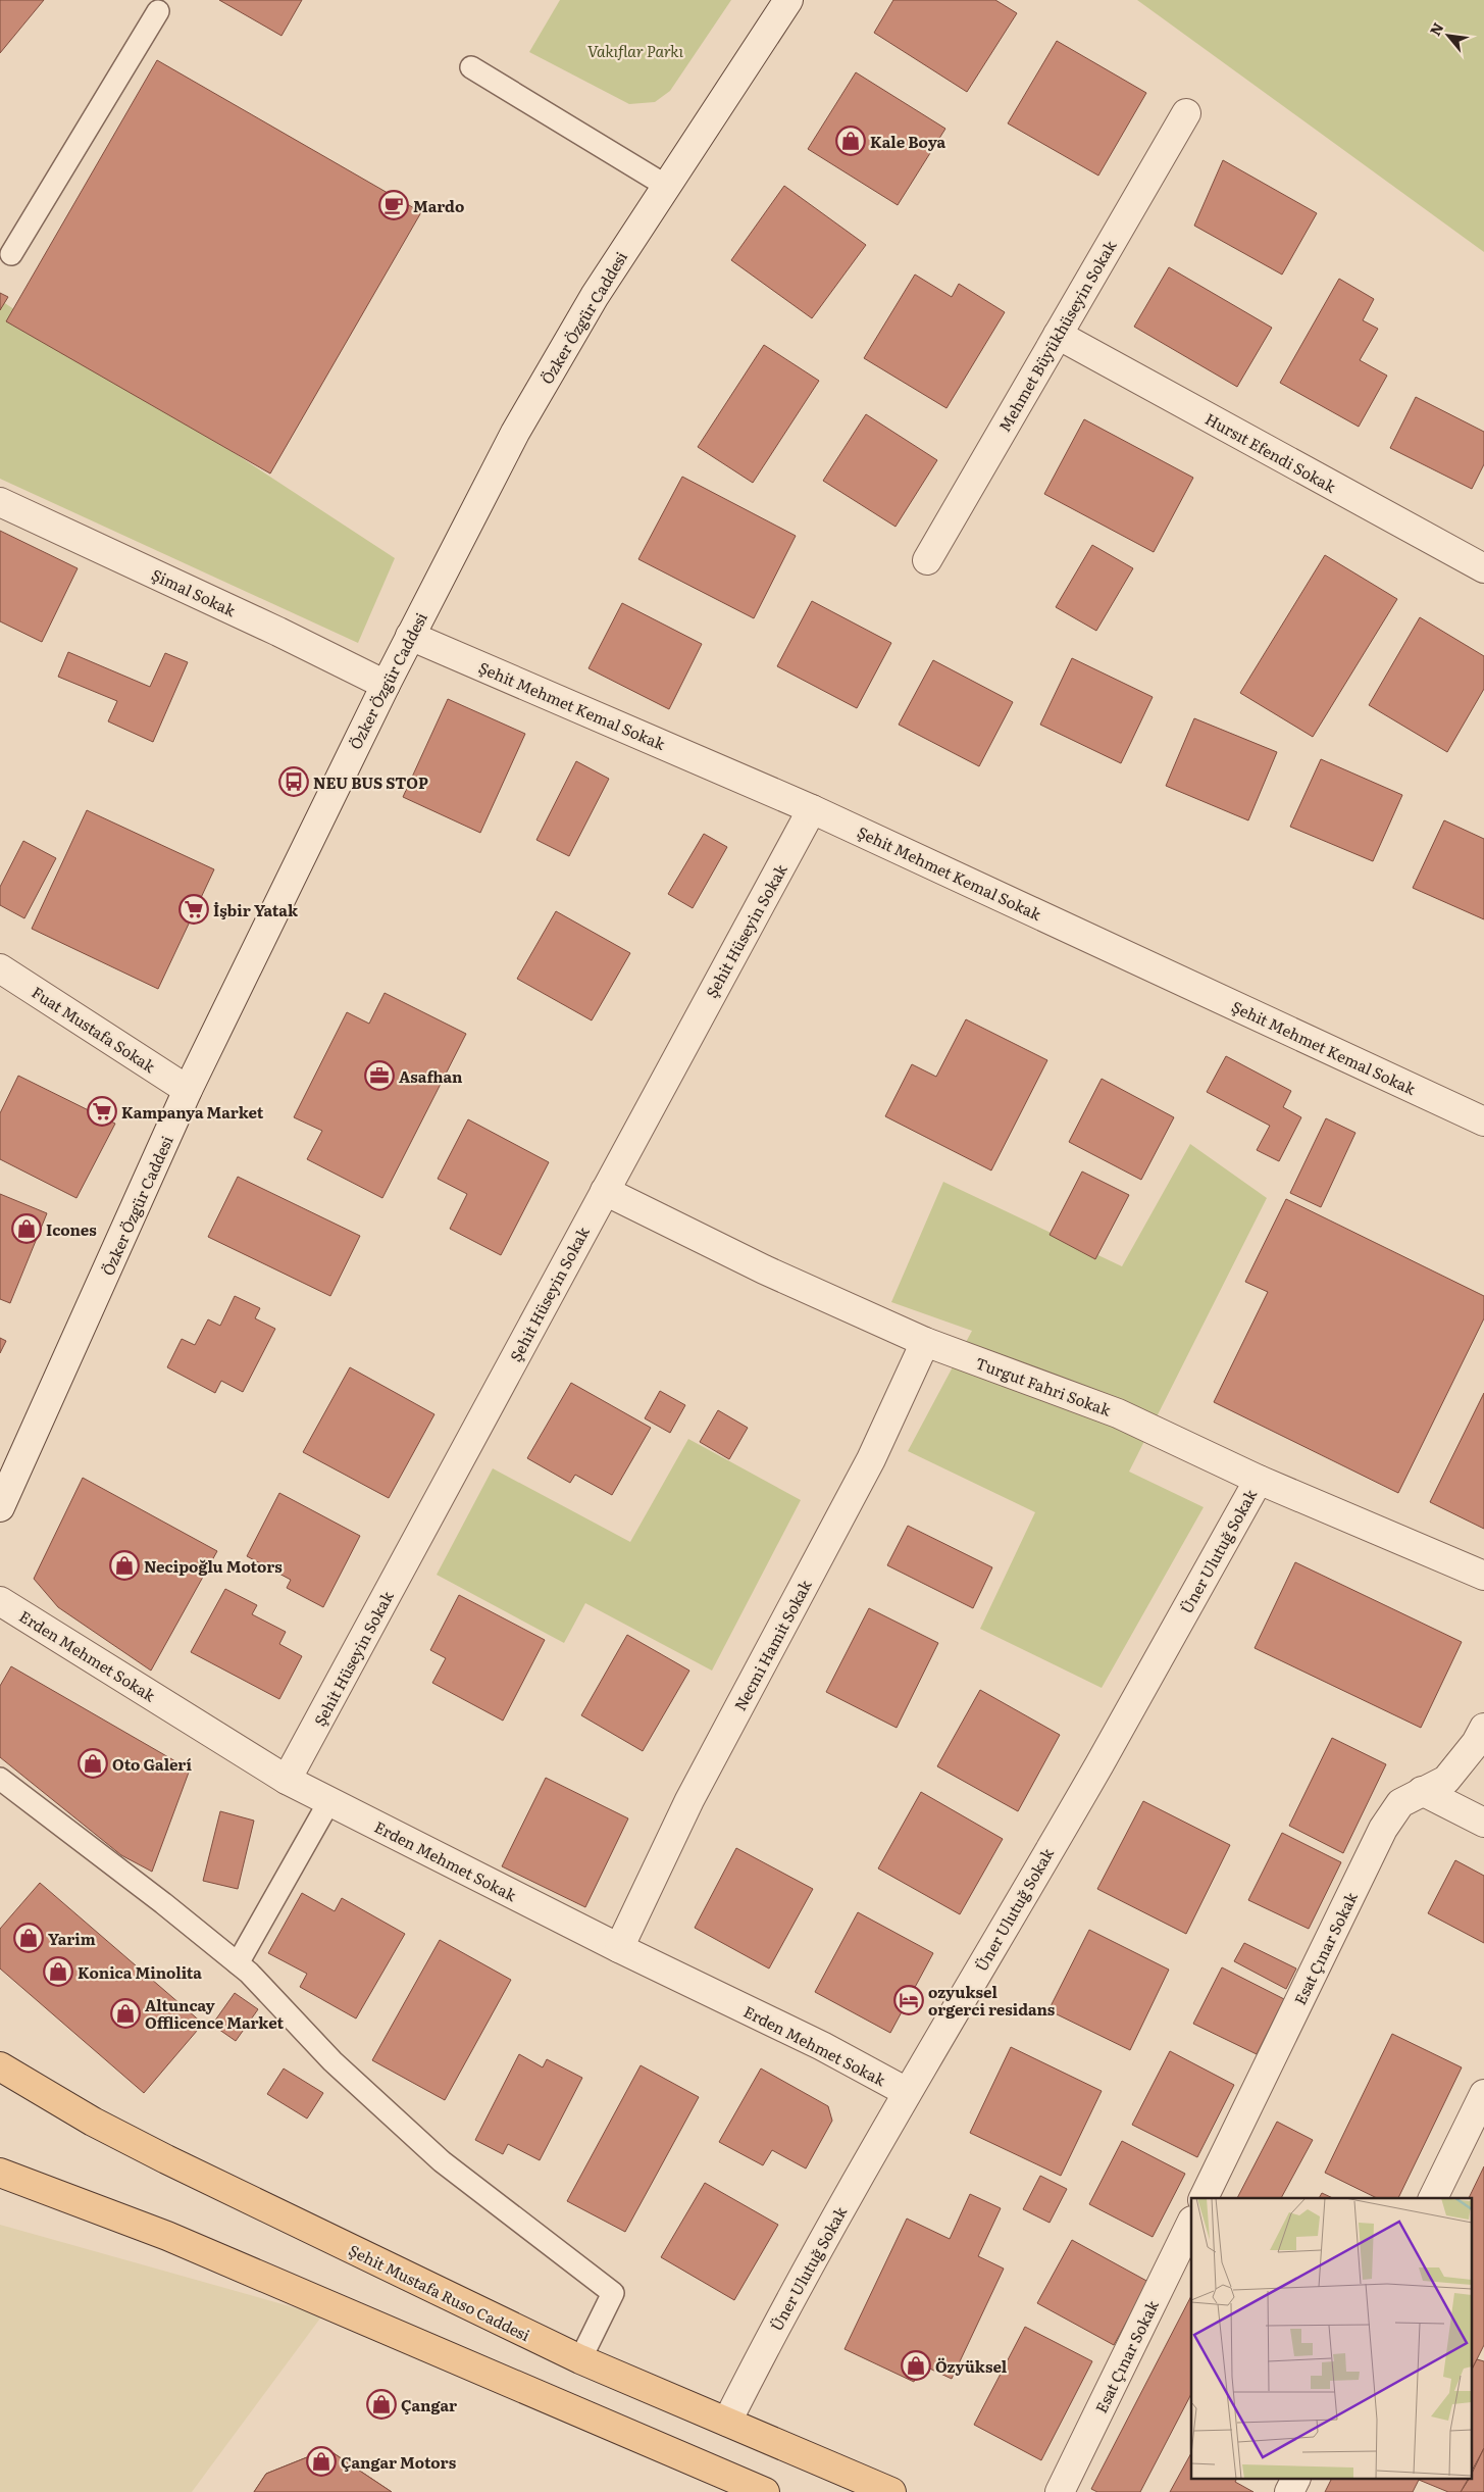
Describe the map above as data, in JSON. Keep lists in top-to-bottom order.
{
  "streets": {
    "main road": ["Şehit Mustafa Ruso Caddesi"],
    "street": [
      "Özker Özgür Caddesi",
      "Mehmet Büyükhüseyin Sokak",
      "Hursıt Efendi Sokak",
      "Şimal Sokak",
      "Şehit Mehmet Kemal Sokak",
      "Şehit Hüseyin Sokak",
      "Fuat Mustafa Sokak",
      "Turgut Fahri Sokak",
      "Üner Ulutuğ Sokak",
      "Necmi Hamit Sokak",
      "Erden Mehmet Sokak",
      "Esat Çınar Sokak"
    ]
  },
  "crossings": [
    ["Özker Özgür Caddesi", "Şimal Sokak"],
    ["Özker Özgür Caddesi", "Şehit Mehmet Kemal Sokak"],
    ["Özker Özgür Caddesi", "Fuat Mustafa Sokak"],
    ["Mehmet Büyükhüseyin Sokak", "Hursıt Efendi Sokak"],
    ["Şehit Mehmet Kemal Sokak", "Şehit Hüseyin Sokak"],
    ["Şehit Hüseyin Sokak", "Turgut Fahri Sokak"],
    ["Şehit Hüseyin Sokak", "Erden Mehmet Sokak"],
    ["Turgut Fahri Sokak", "Üner Ulutuğ Sokak"],
    ["Turgut Fahri Sokak", "Necmi Hamit Sokak"],
    ["Üner Ulutuğ Sokak", "Erden Mehmet Sokak"],
    ["Üner Ulutuğ Sokak", "Şehit Mustafa Ruso Caddesi"],
    ["Necmi Hamit Sokak", "Erden Mehmet Sokak"]
  ],
  "parks": ["Vakıflar Parkı"],
  "places": {
    "shop": [
      "Kale Boya",
      "Icones",
      "Necipoğlu Motors",
      "Oto Galerí",
      "Yarim",
      "Konica Minolita",
      "Altuncay Offlicence Market",
      "Özyüksel",
      "Çangar",
      "Çangar Motors"
    ],
    "cafe": ["Mardo"],
    "bus stop": ["NEU BUS STOP"],
    "supermarket": ["İşbir Yatak", "Kampanya Market"],
    "office": ["Asafhan"],
    "hotel": ["ozyuksel orgerci residans"]
  },
  "north": "top left"
}
